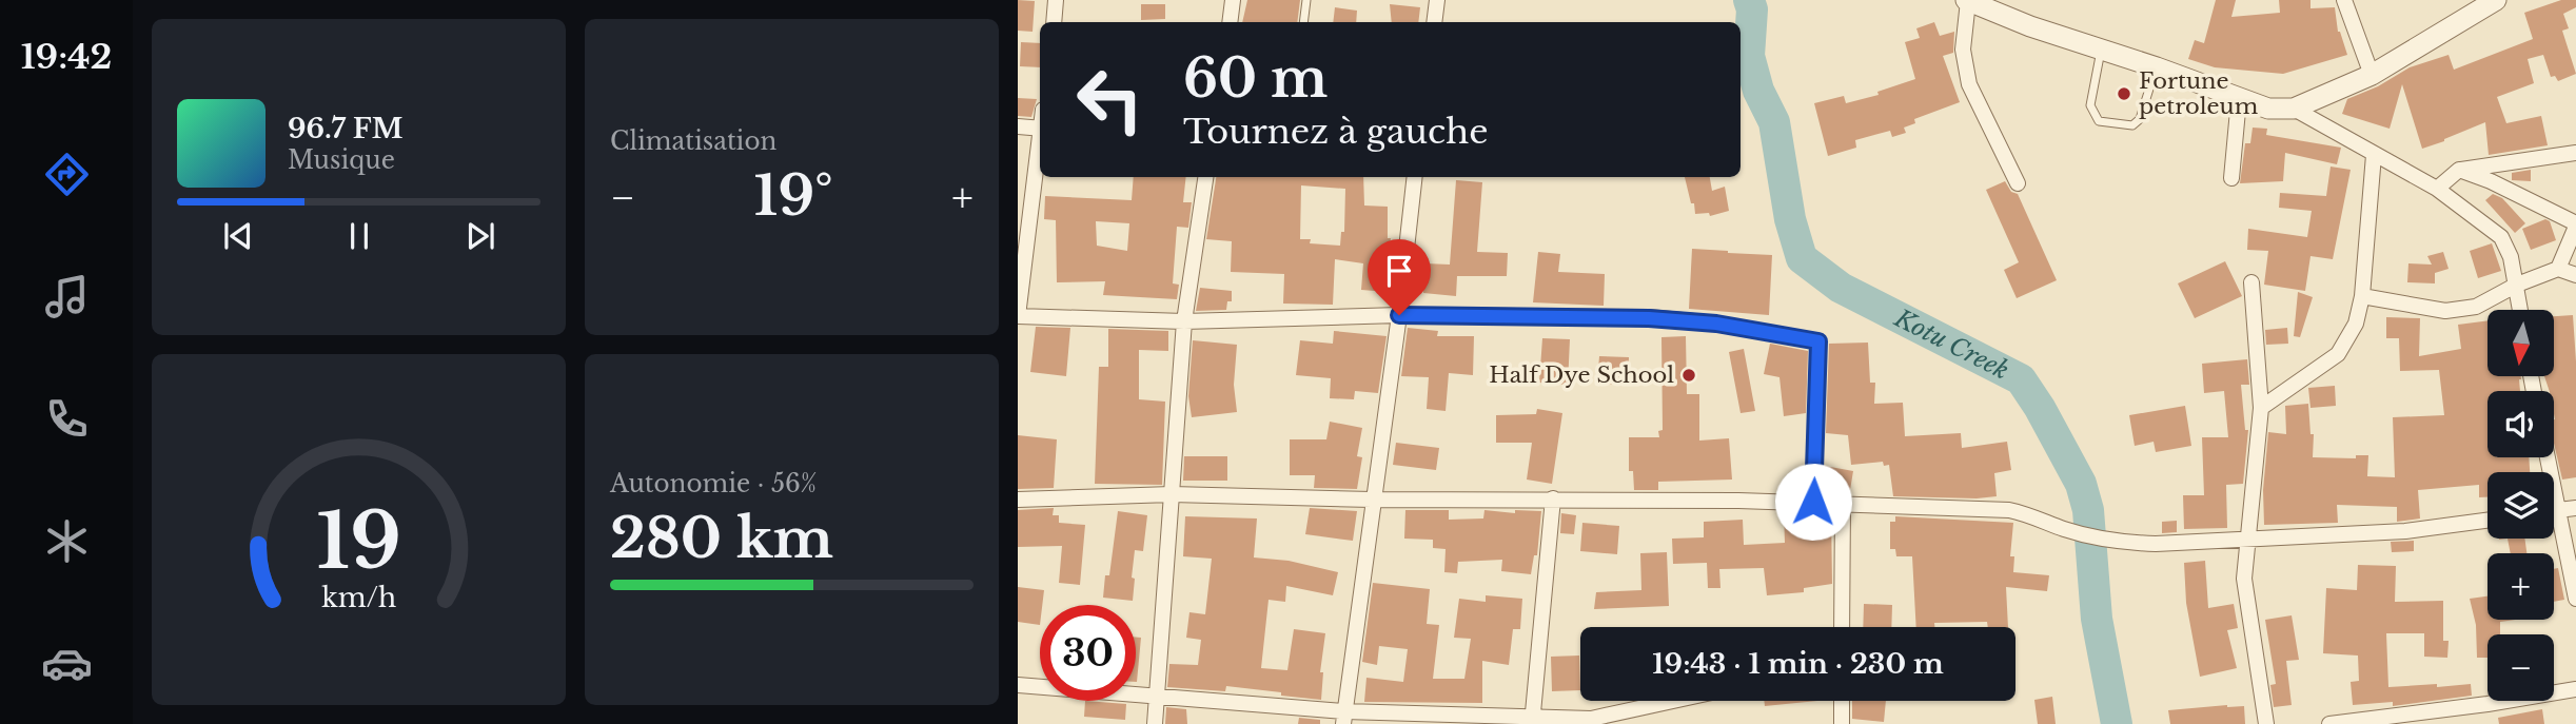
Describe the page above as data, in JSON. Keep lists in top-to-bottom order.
{
  "water": ["Kotu Creek"],
  "places": ["Fortune petroleum", "Half Dye School"],
  "north": "bottom",
  "page": {
    "tabs": "19:42",
    "tile": [
      "Climatisation",
      ["Autonomie · 56%", "280 km"]
    ],
    "turn": ["60 m", "Tournez à gauche"],
    "song": ["96.7 FM", "Musique"],
    "heat": ["−", "19°", "+"],
    "map_buttons": ["+", "−"],
    "limit": "30",
    "trip": "19:43 · 1 min · 230 m",
    "gauge": ["19", "km/h"]
  }
}
